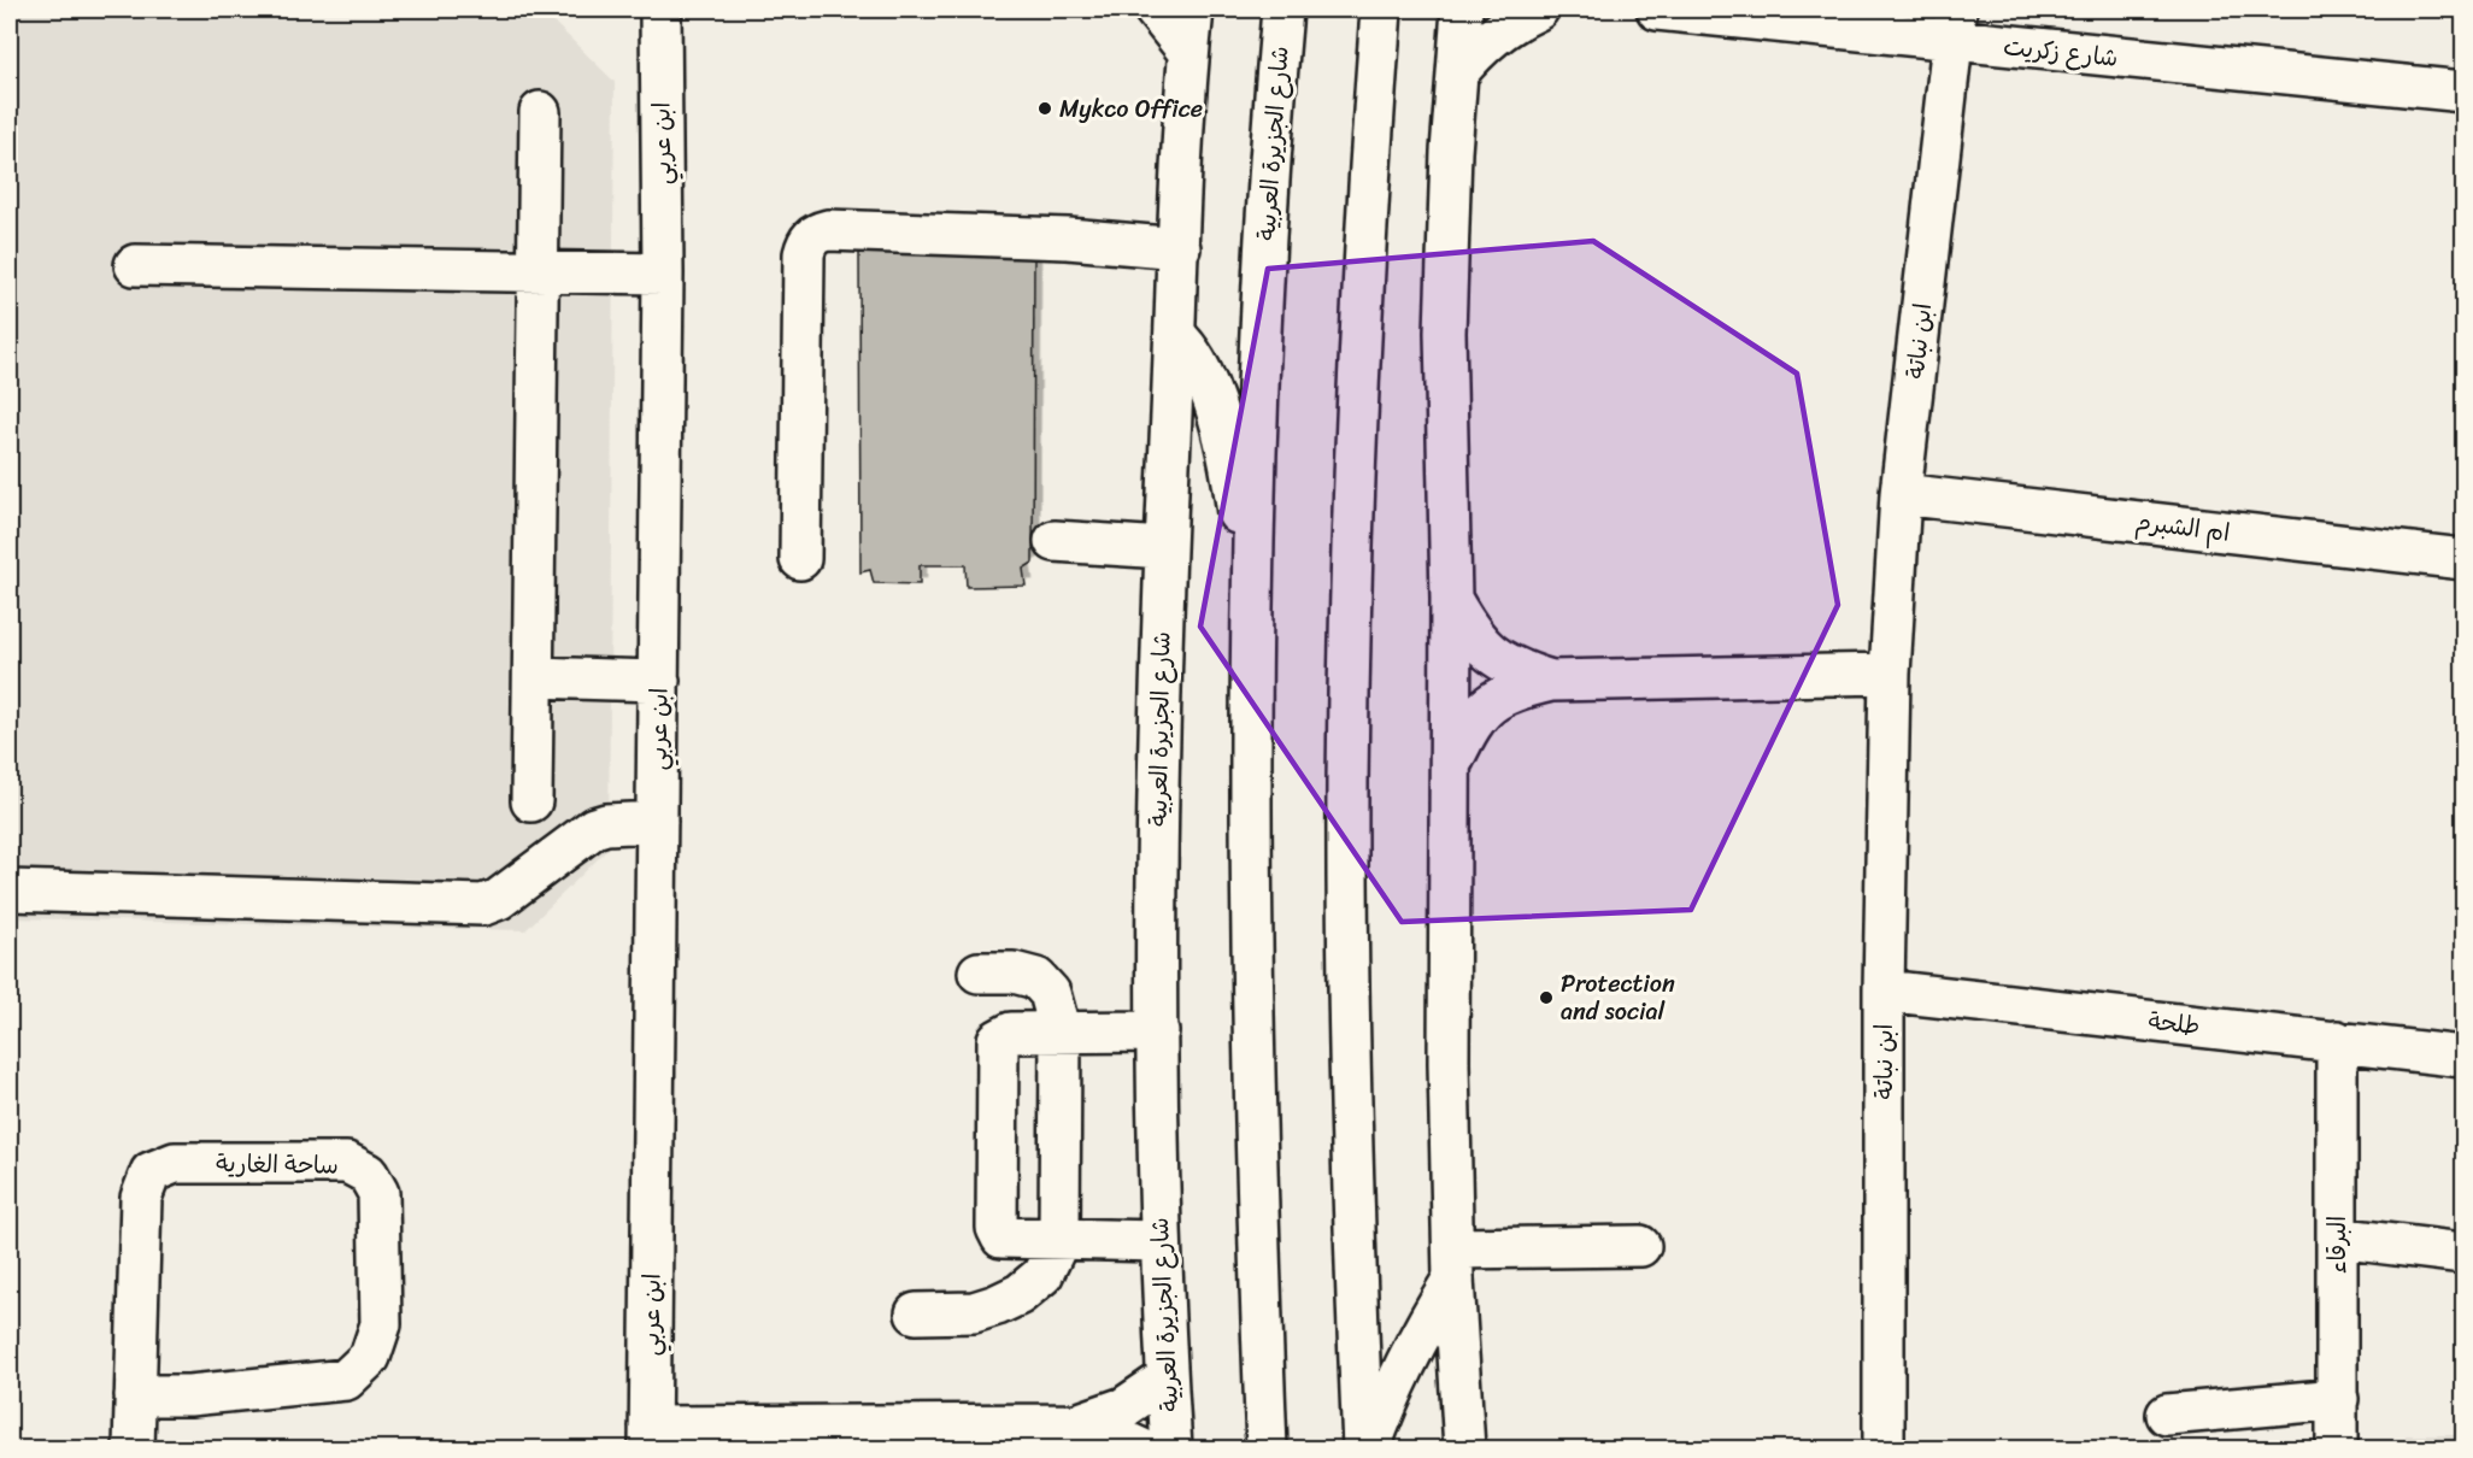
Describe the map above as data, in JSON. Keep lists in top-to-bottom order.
{
  "streets": {
    "street": [
      "شارع زكريت",
      "ابن عربي",
      "شارع الجزيرة العربية",
      "ابن نباتة",
      "ام الشبرم",
      "طلحة",
      "ساحة الغارية",
      "البرقاء"
    ]
  },
  "crossings": [
    ["شارع زكريت", "ابن نباتة"],
    ["ابن نباتة", "ام الشبرم"],
    ["ابن نباتة", "طلحة"],
    ["طلحة", "البرقاء"]
  ],
  "places": ["Mykco Office", "Protection and social"]
}
